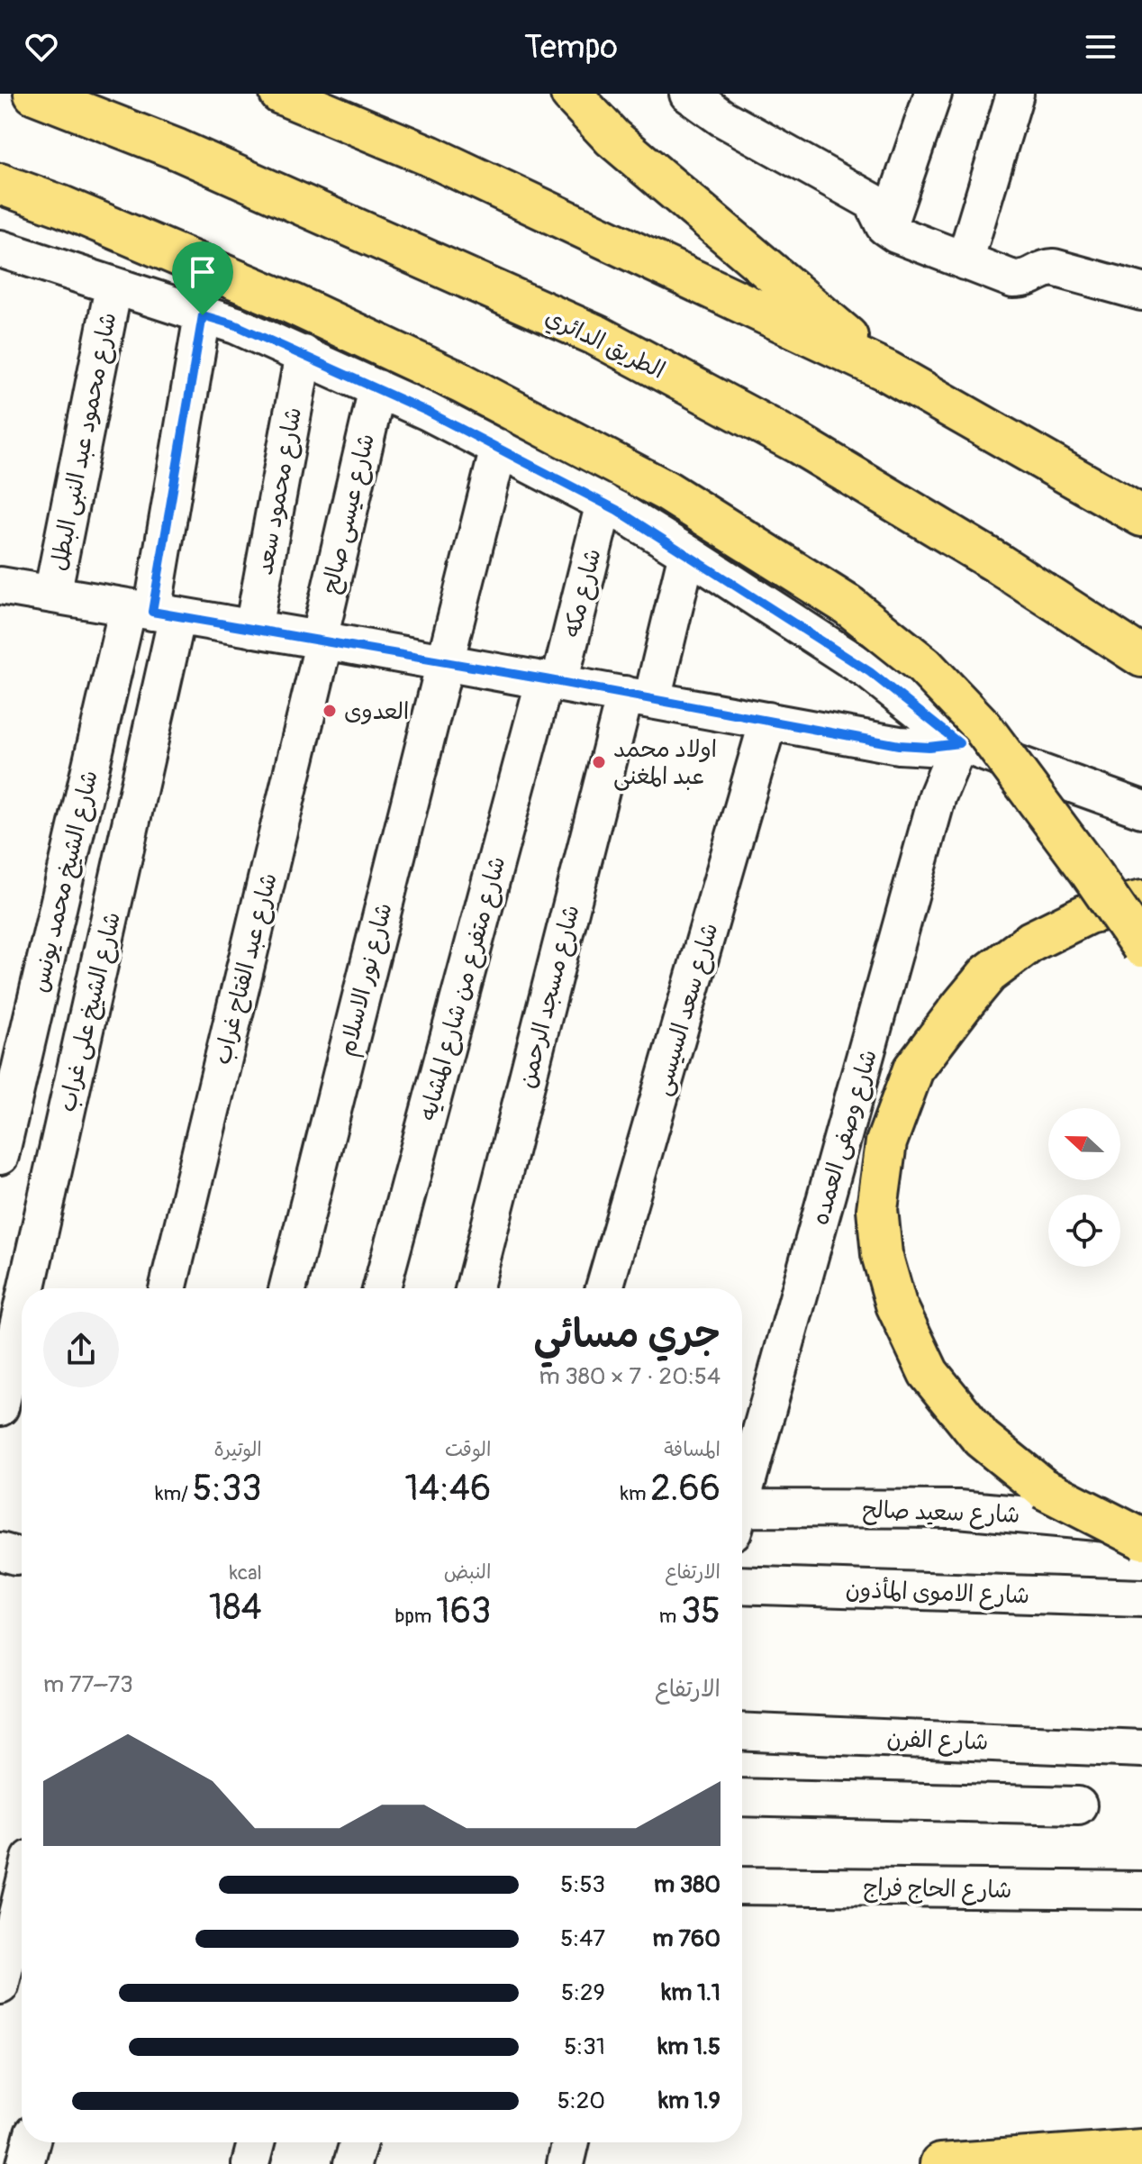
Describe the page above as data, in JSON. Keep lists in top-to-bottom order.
{
  "streets": {
    "main road": ["الطريق الدائري"],
    "street": [
      "شارع محمود عبد النبى البطل",
      "شارع محمود سعد",
      "شارع عيسى صالح",
      "شارع مكه",
      "شارع الشيخ محمد يونس",
      "شارع عبد الفتاح غراب",
      "شارع نور الاسلام",
      "شارع متفرع من شارع المشايه",
      "شارع مسجد الرحمن",
      "شارع سعد السيسى",
      "شارع الشيخ على غراب",
      "شارع وصفى العمده",
      "شارع سعيد صالح",
      "شارع الاموى المأذون",
      "شارع الفرن",
      "شارع الحاج فراج"
    ]
  },
  "crossings": [
    ["شارع عيسى صالح", "شارع عبد الفتاح غراب"],
    ["شارع مكه", "شارع متفرع من شارع المشايه"],
    ["شارع الشيخ محمد يونس", "شارع الشيخ على غراب"]
  ],
  "places": ["العدوى", "اولاد محمد عبد المغنى"],
  "north": "left",
  "page": {
    "header": "Tempo",
    "heading": ["جري مسائي", "20:54 · 7 × 380 m"],
    "stats": [
      ["المسافة", "2.66 km"],
      ["الوقت", "14:46"],
      ["الوتيرة", "5:33 /km"],
      ["الارتفاع", "35 m"],
      ["النبض", "163 bpm"],
      ["kcal", "184"]
    ],
    "chart": ["الارتفاع", "73–77 m"],
    "list": [
      {
        "name": "380 m",
        "note": "5:53"
      },
      {
        "name": "760 m",
        "note": "5:47"
      },
      {
        "name": "1.1 km",
        "note": "5:29"
      },
      {
        "name": "1.5 km",
        "note": "5:31"
      },
      {
        "name": "1.9 km",
        "note": "5:20"
      }
    ]
  }
}
